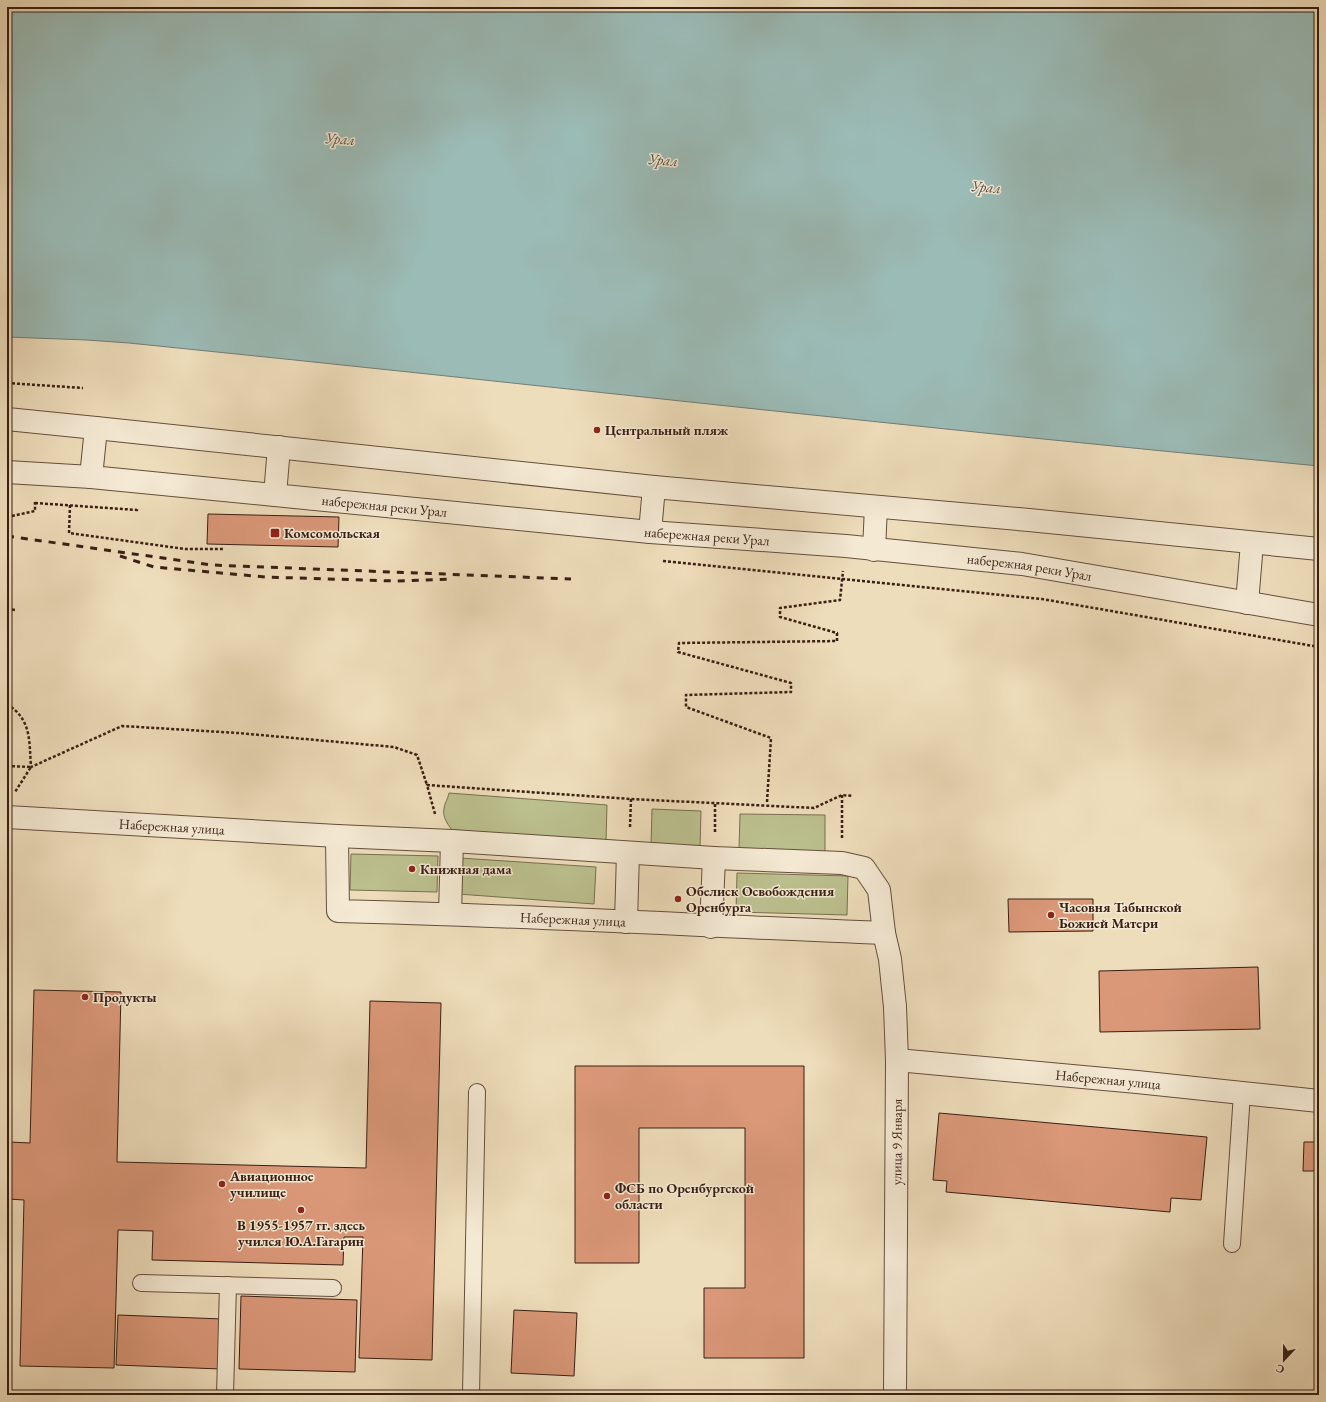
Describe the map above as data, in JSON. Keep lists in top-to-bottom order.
{
  "streets": {
    "street": ["набережная реки Урал", "Набережная улица", "улица 9 Января"]
  },
  "crossings": [
    ["Набережная улица", "улица 9 Января"]
  ],
  "water": ["Урал"],
  "places": {
    "other": [
      "Центральный пляж",
      "Книжная дама",
      "Обелиск Освобождения Оренбурга",
      "Часовня Табынской Божией Матери",
      "Продукты",
      "Авиационное училище",
      "ФСБ по Оренбургской области",
      "В 1955-1957 гг. здесь учился Ю.А.Гагарин"
    ],
    "transit": ["Комсомольская"]
  },
  "north": "bottom"
}
